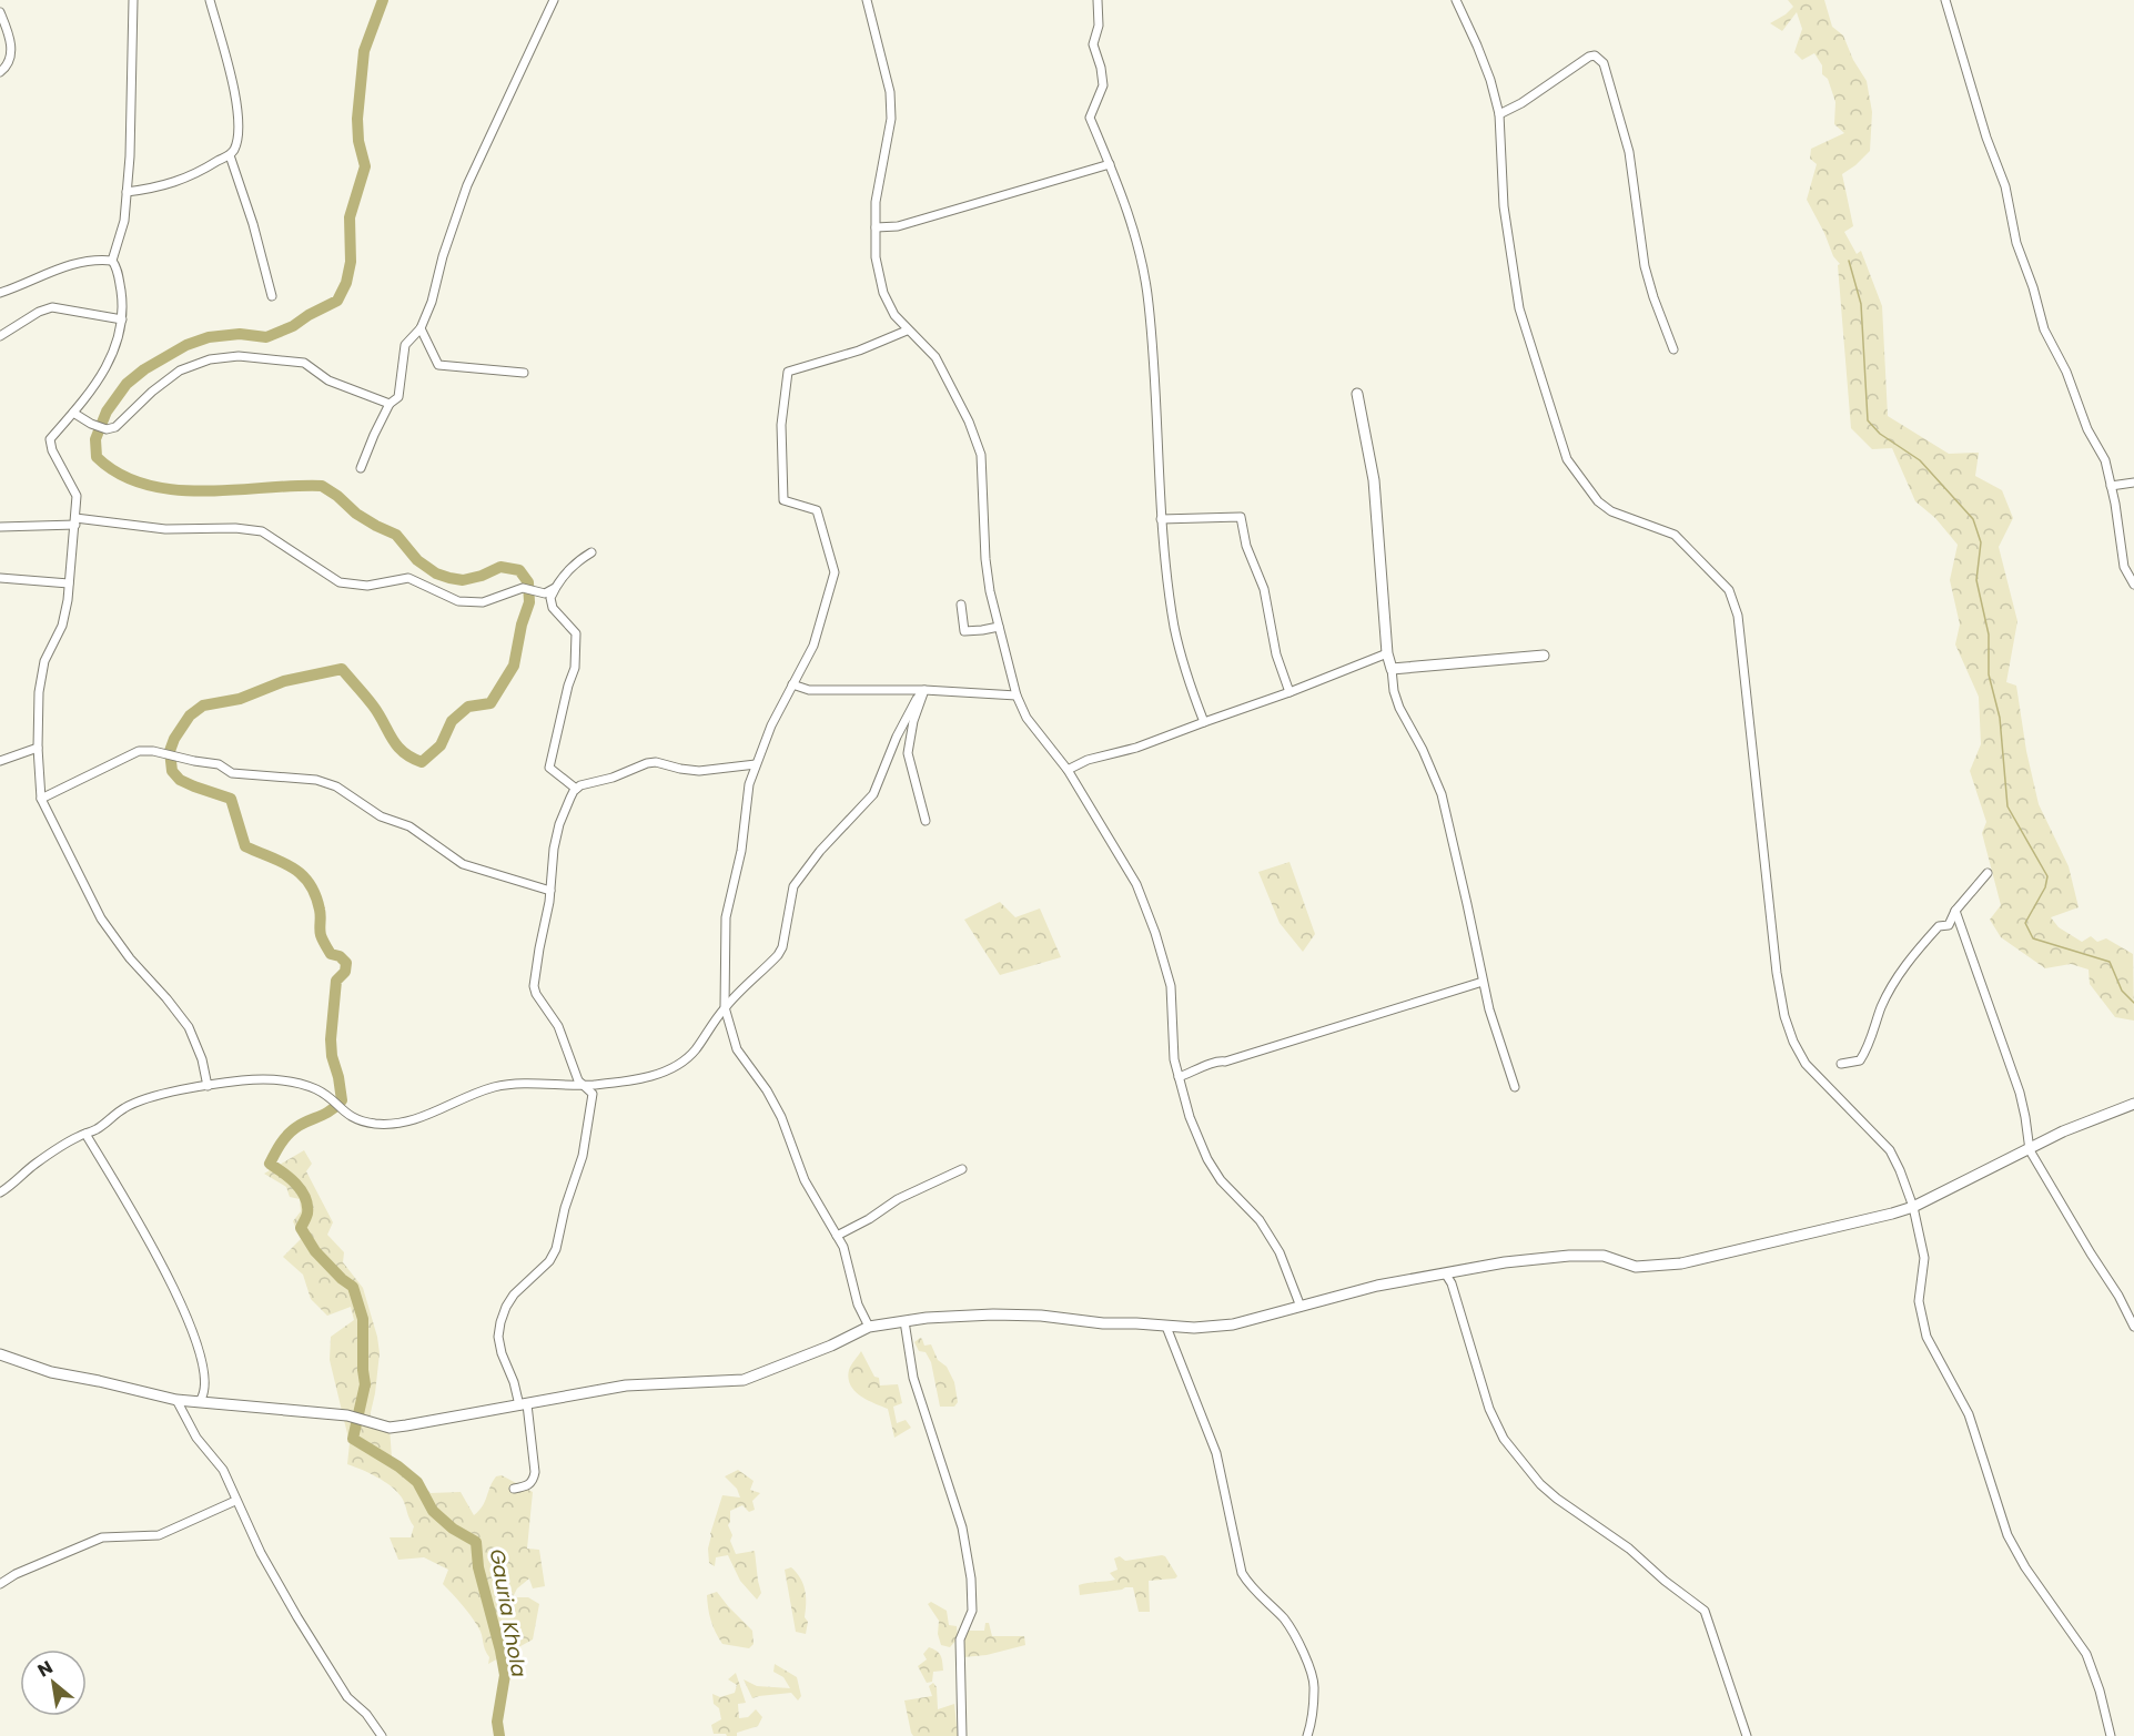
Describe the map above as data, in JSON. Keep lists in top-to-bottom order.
{
  "water": ["Gauria Khola"],
  "north": "top left"
}
